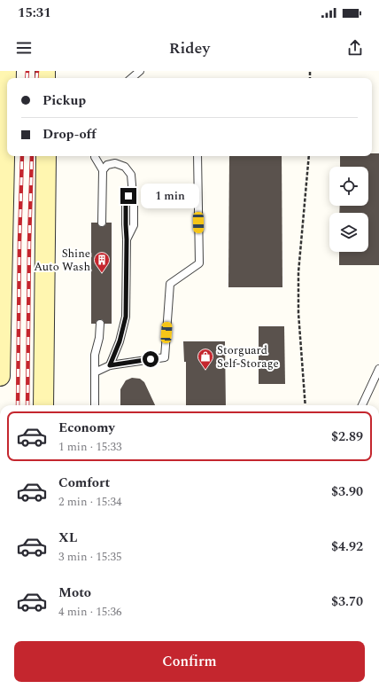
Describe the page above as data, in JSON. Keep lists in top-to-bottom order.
{
  "places": {
    "building": ["Shine Auto Wash"],
    "shop": ["Storguard Self-Storage"]
  },
  "page": {
    "status": "15:31",
    "header": "Ridey",
    "banner": ["Pickup", "Drop-off"],
    "bubble": "1 min",
    "list": [
      {
        "name": "Economy",
        "note": "1 min · 15:33",
        "value": "$2.89"
      },
      {
        "name": "Comfort",
        "note": "2 min · 15:34",
        "value": "$3.90"
      },
      {
        "name": "XL",
        "note": "3 min · 15:35",
        "value": "$4.92"
      },
      {
        "name": "Moto",
        "note": "4 min · 15:36",
        "value": "$3.70"
      }
    ],
    "buttons": "Confirm"
  }
}
